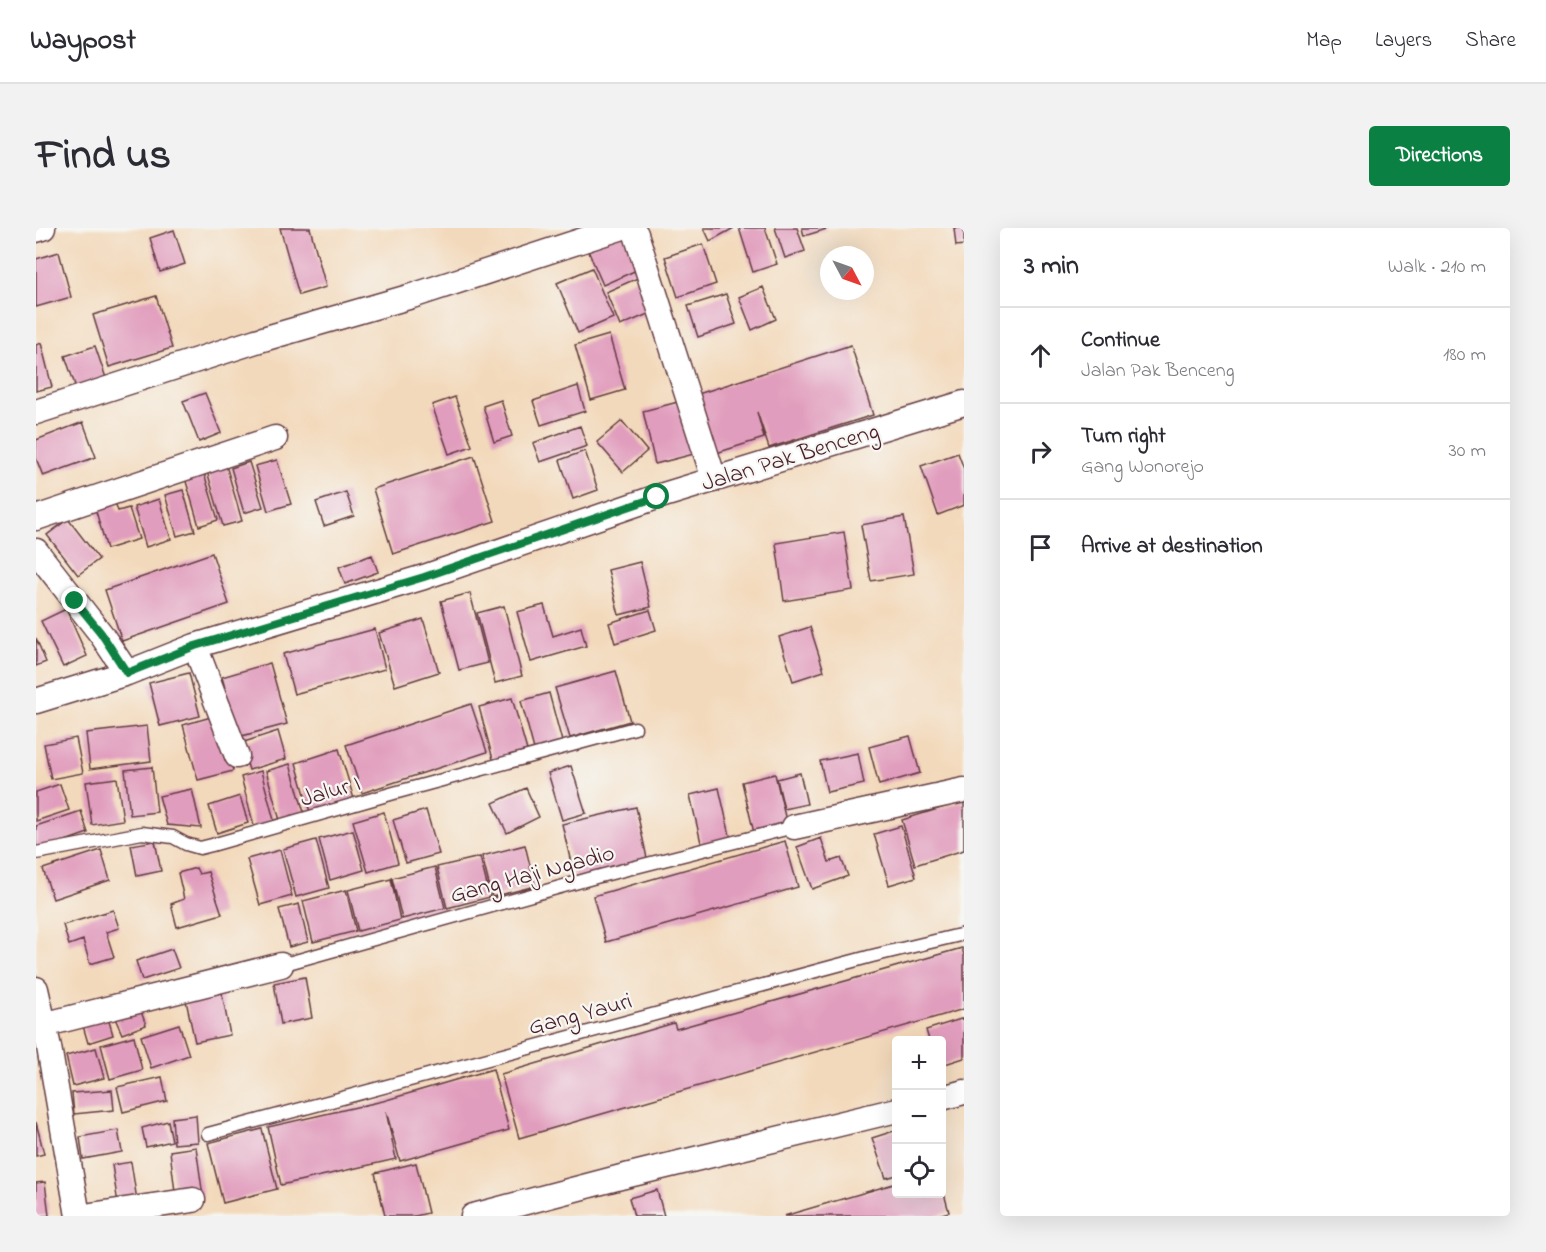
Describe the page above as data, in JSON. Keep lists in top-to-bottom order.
{
  "streets": {
    "street": ["Jalan Pak Benceng"],
    "lane": ["Jalur I", "Gang Haji Ngadio", "Gang Yauri"]
  },
  "north": "bottom right",
  "page": {
    "header": "Waypost",
    "nav": ["Map", "Layers", "Share"],
    "title": "Find us",
    "buttons": "Directions",
    "heading": ["3 min", "Walk · 210 m"],
    "list": [
      ["Continue", "Jalan Pak Benceng", "180 m"],
      ["Turn right", "Gang Wonorejo", "30 m"],
      "Arrive at destination"
    ],
    "map_buttons": ["+", "−"]
  }
}
